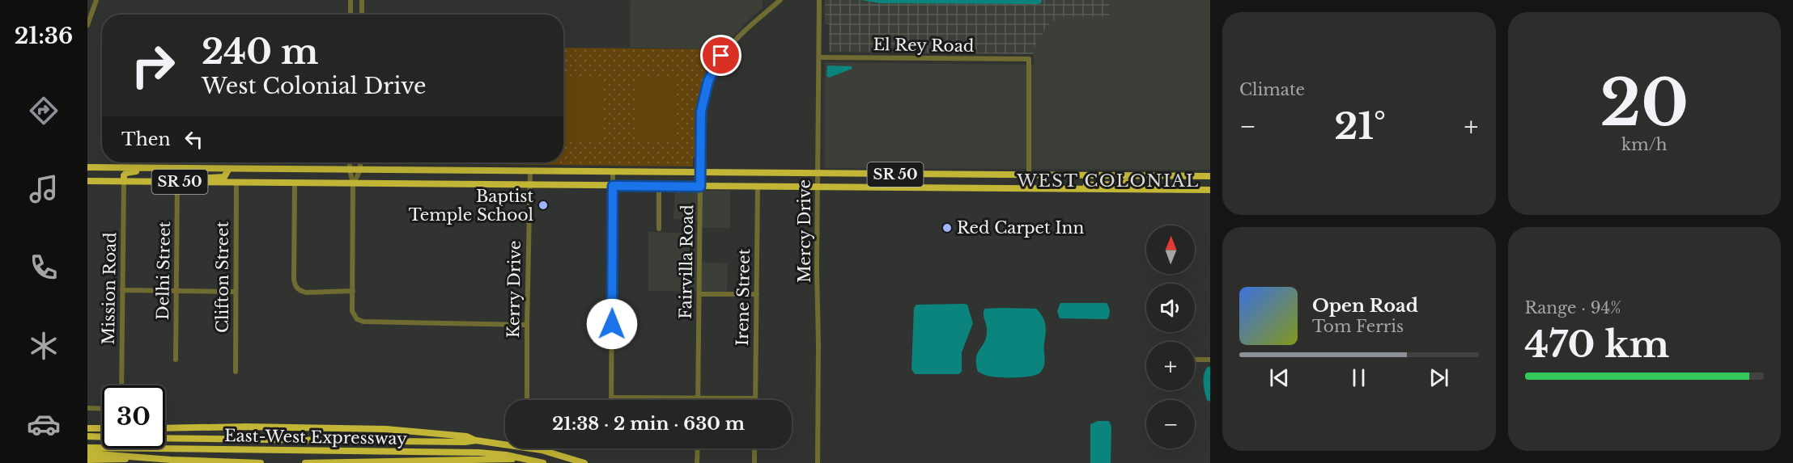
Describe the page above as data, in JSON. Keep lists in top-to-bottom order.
{
  "streets": {
    "highway": ["SR 50", "East-West Expressway"],
    "street": [
      "El Rey Road",
      "Mercy Drive",
      "Fairvilla Road",
      "Delhi Street",
      "Clifton Street",
      "Mission Road",
      "Kerry Drive",
      "Irene Street"
    ]
  },
  "crossings": [
    ["El Rey Road", "SR 50"],
    ["El Rey Road", "Mercy Drive"],
    ["SR 50", "Mercy Drive"],
    ["SR 50", "Fairvilla Road"],
    ["SR 50", "Delhi Street"],
    ["SR 50", "Clifton Street"],
    ["SR 50", "Mission Road"],
    ["SR 50", "Kerry Drive"],
    ["SR 50", "Irene Street"]
  ],
  "districts": ["WEST COLONIAL"],
  "places": ["Baptist Temple School", "Red Carpet Inn"],
  "north": "top",
  "page": {
    "tabs": "21:36",
    "tile": [
      "Climate",
      ["20", "km/h"],
      ["Range · 94%", "470 km"]
    ],
    "turn": ["240 m", "West Colonial Drive"],
    "heat": ["−", "21°", "+"],
    "then": "Then",
    "map_buttons": ["+", "−"],
    "song": ["Open Road", "Tom Ferris"],
    "limit": "30",
    "trip": "21:38 · 2 min · 630 m"
  }
}
